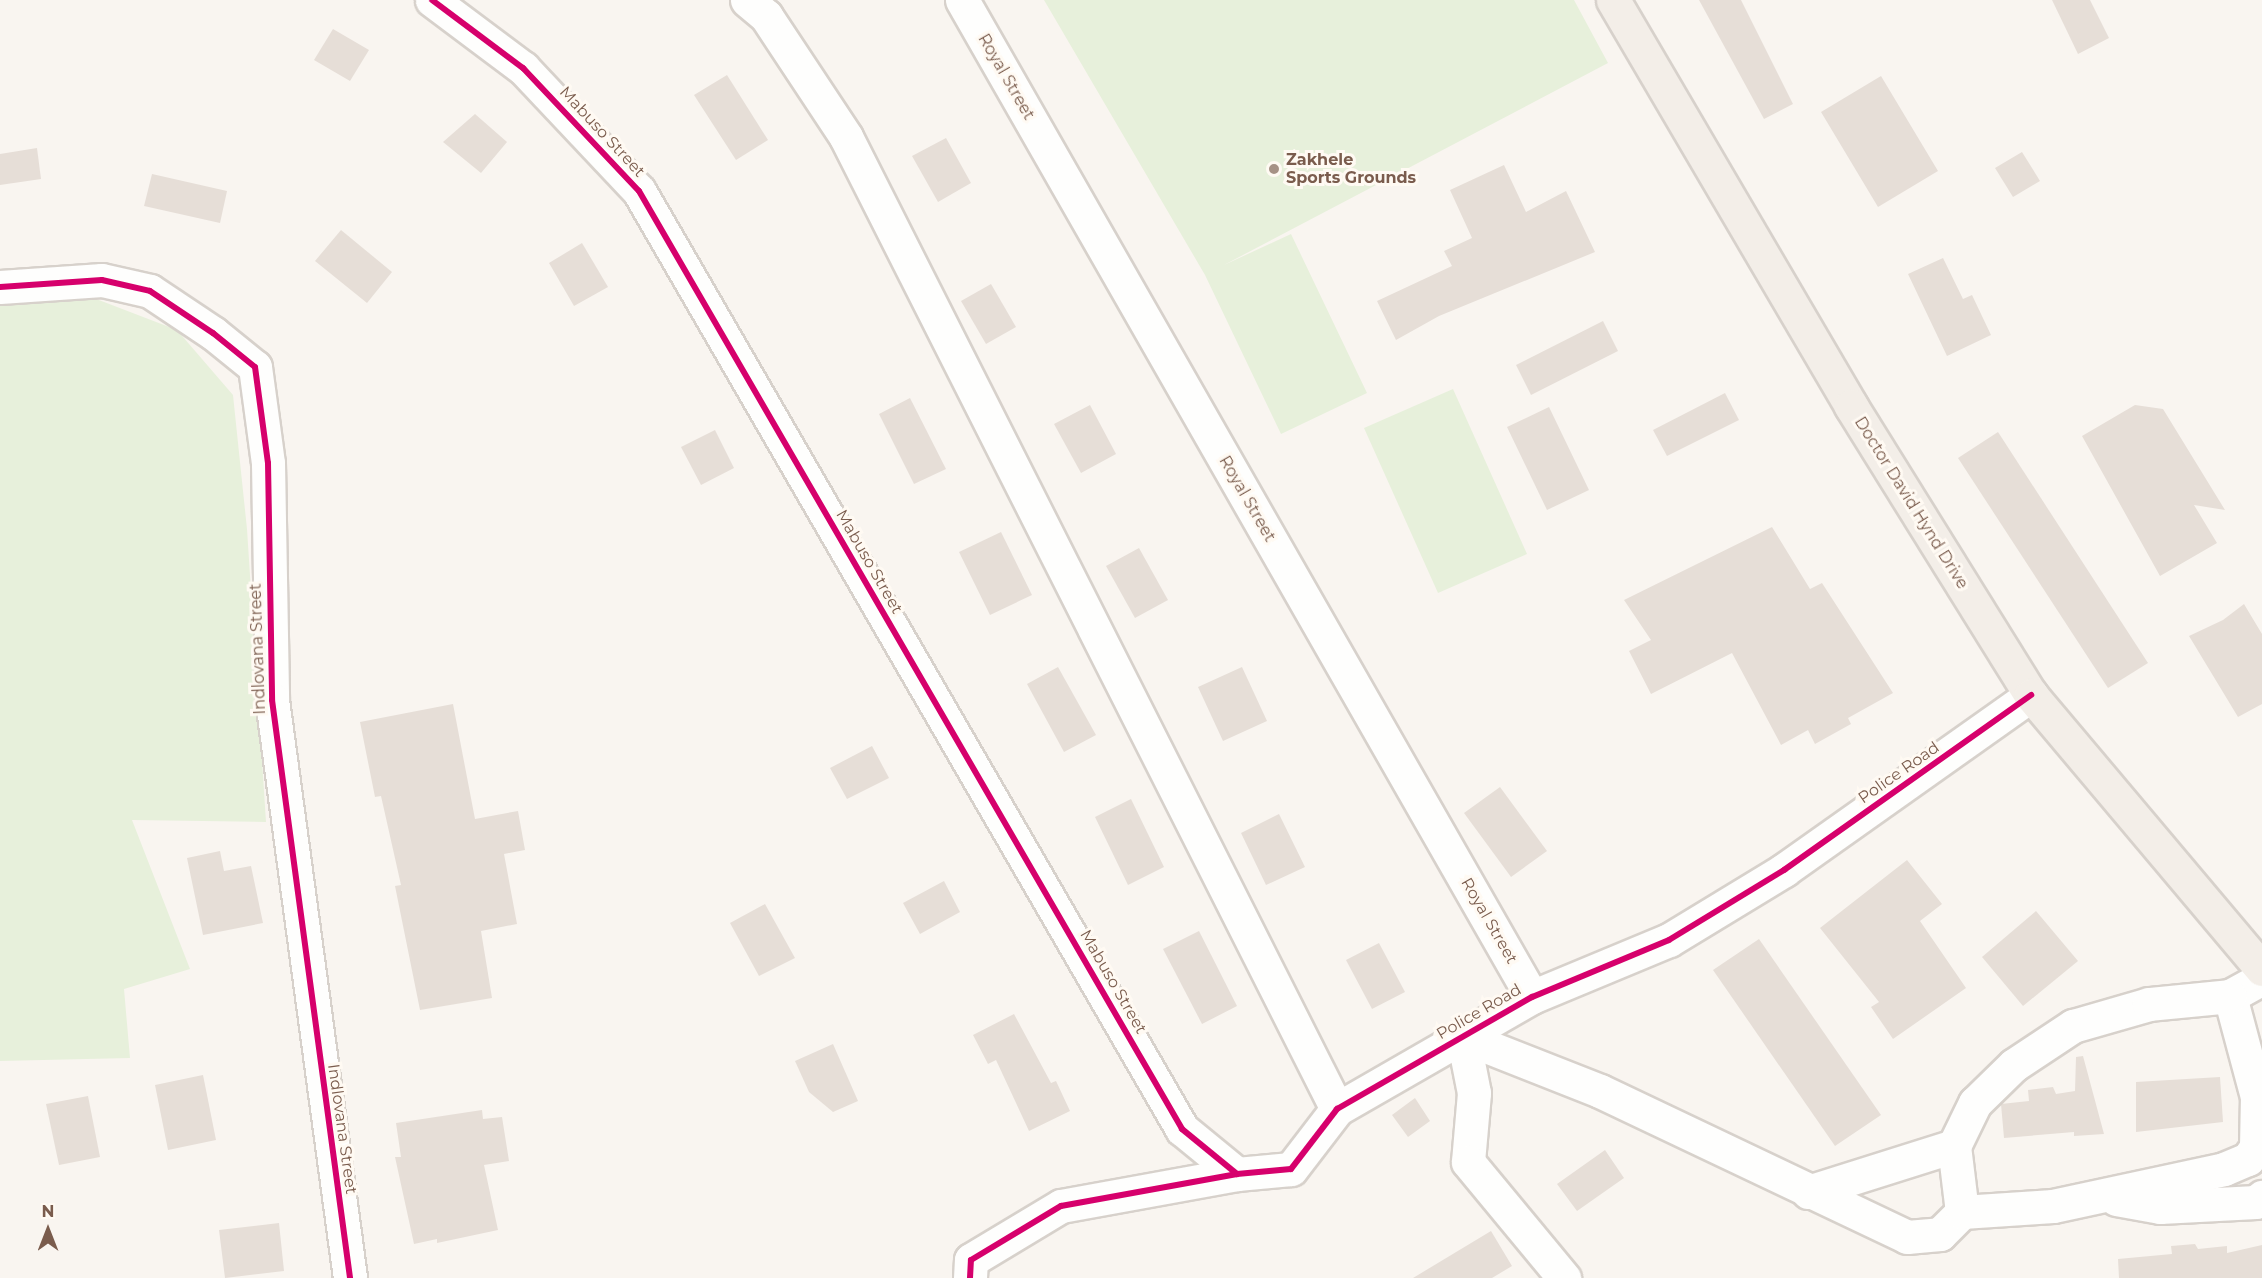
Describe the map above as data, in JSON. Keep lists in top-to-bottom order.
{
  "streets": {
    "main road": ["Doctor David Hynd Drive"],
    "street": [
      "Royal Street",
      "Mabuso Street",
      "Indlovana Street",
      "Police Road"
    ]
  },
  "crossings": [
    ["Royal Street", "Police Road"],
    ["Mabuso Street", "Police Road"],
    ["Doctor David Hynd Drive", "Police Road"]
  ],
  "places": ["Zakhele Sports Grounds"],
  "north": "top"
}
